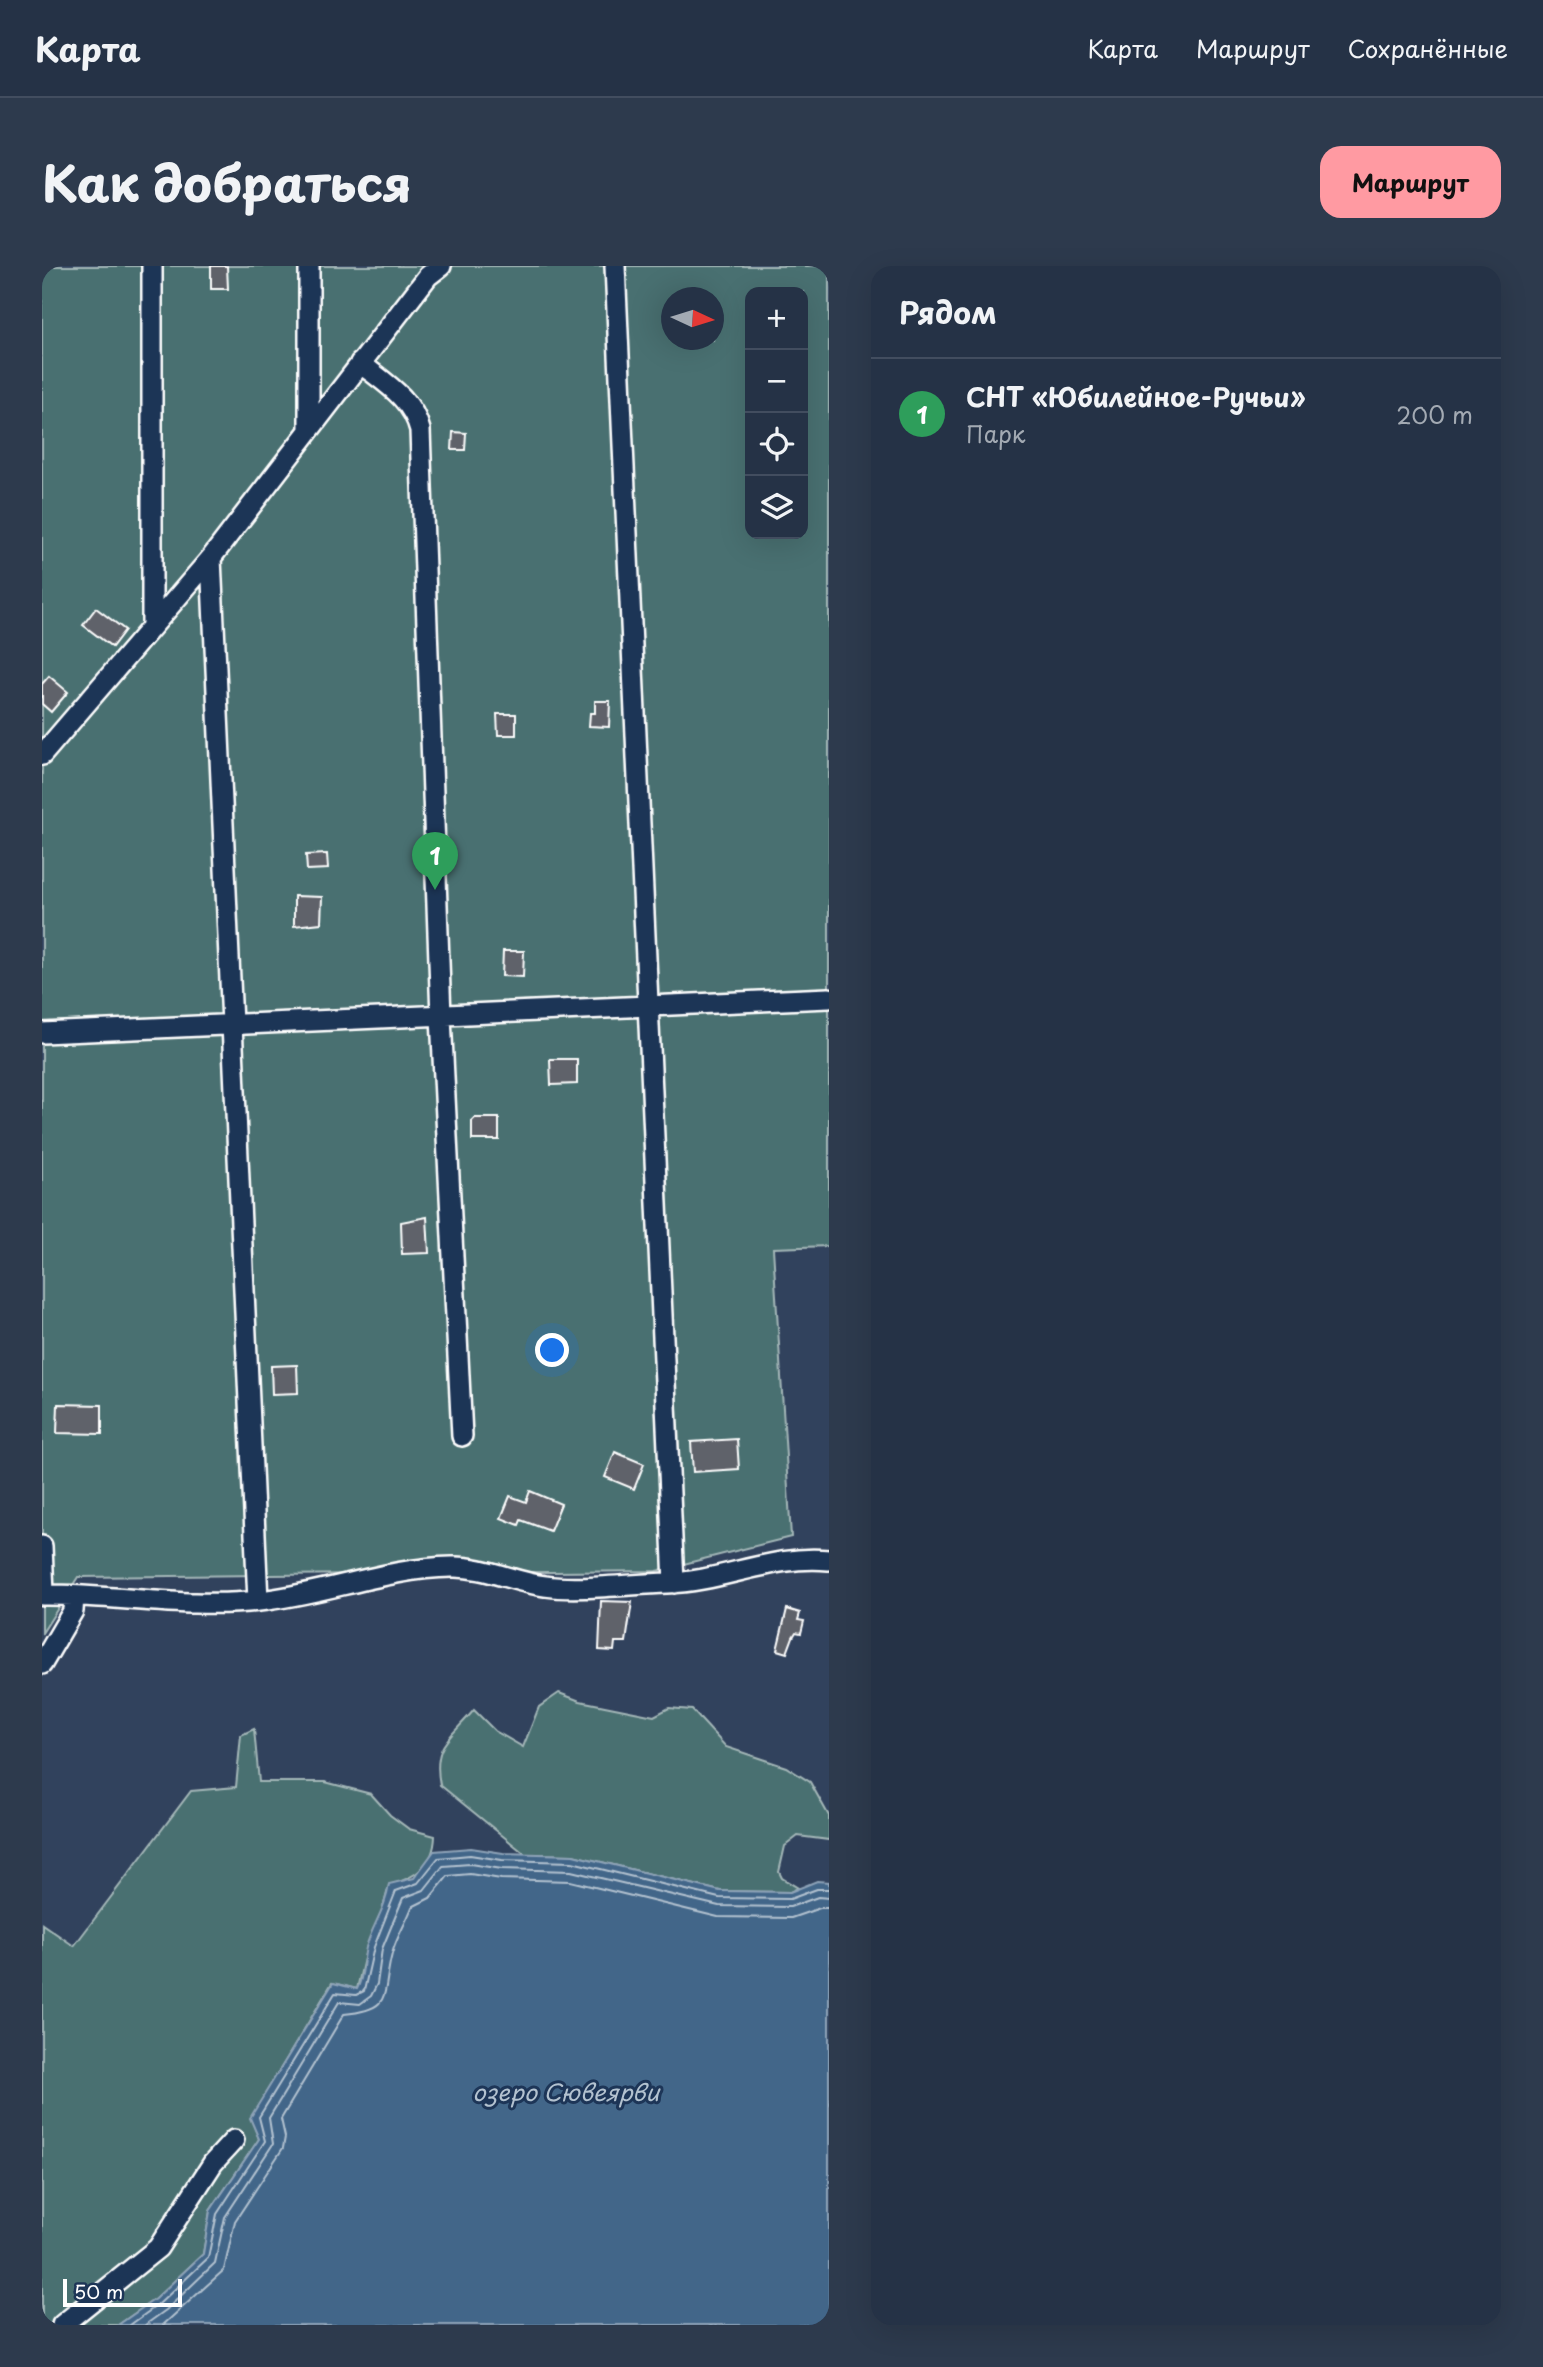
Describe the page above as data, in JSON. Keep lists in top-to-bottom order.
{
  "water": ["озеро Сювеярви"],
  "scale_bar": "50 m",
  "north": "right",
  "page": {
    "header": "Карта",
    "nav": ["Карта", "Маршрут", "Сохранённые"],
    "title": "Как добраться",
    "buttons": "Маршрут",
    "heading": "Рядом",
    "map_buttons": ["+", "−"],
    "list": [
      {
        "mark": "1",
        "name": "СНТ «Юбилейное-Ручьи»",
        "note": "Парк",
        "value": "200 m"
      }
    ],
    "pins": "1",
    "scale": "50 m"
  }
}
